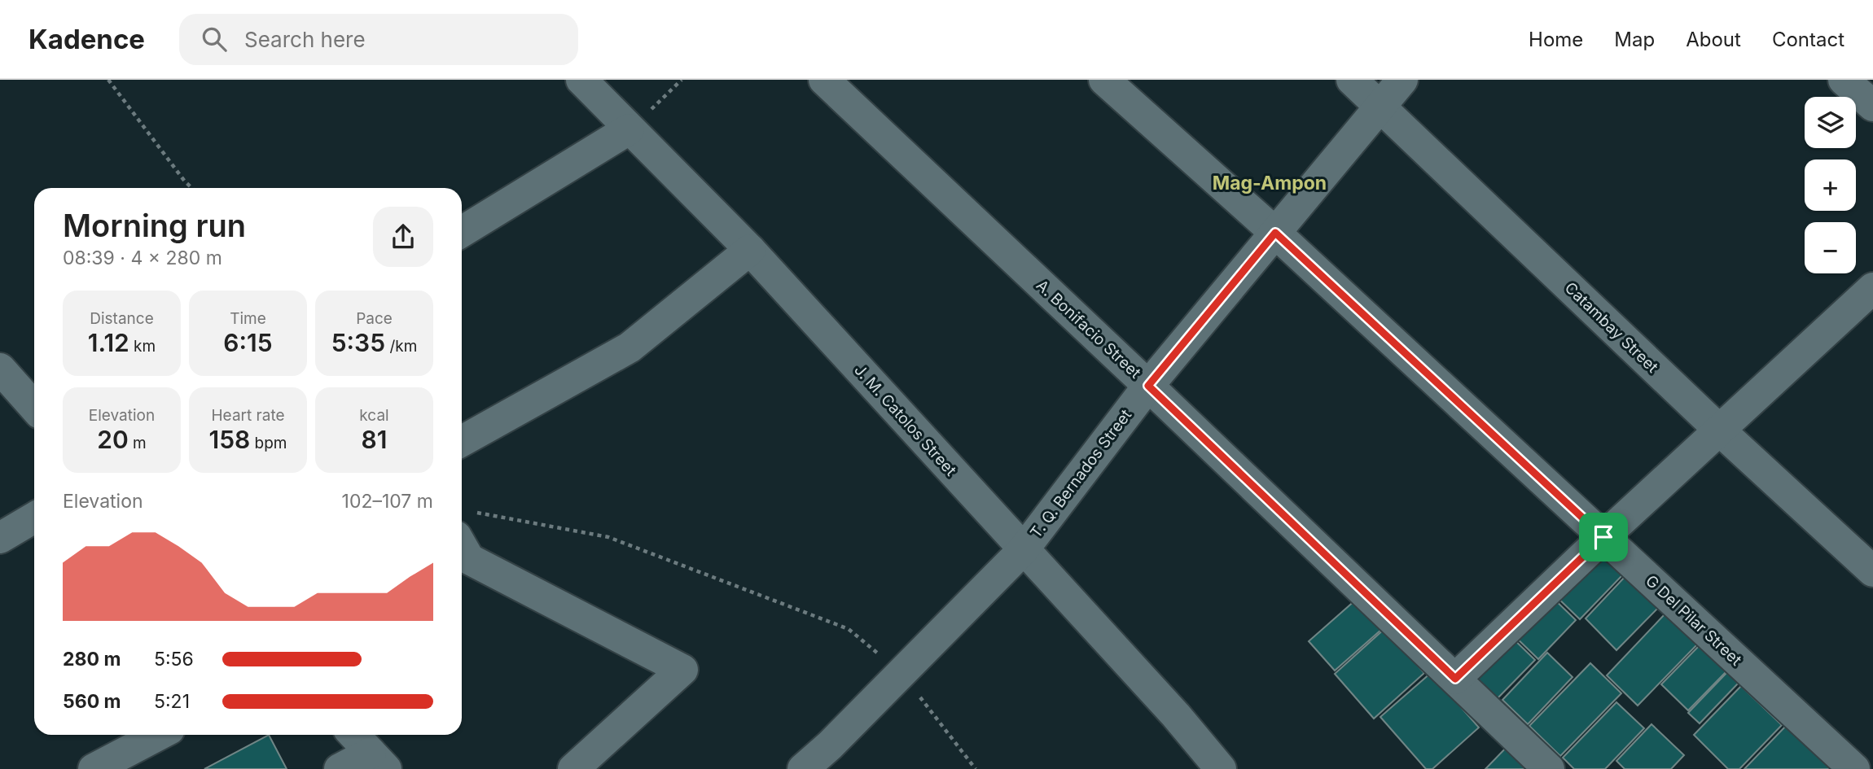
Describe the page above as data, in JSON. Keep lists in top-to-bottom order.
{
  "streets": {
    "street": [
      "Catambay Street",
      "A. Bonifacio Street",
      "J. M. Catolos Street",
      "T. Q. Bernados Street",
      "G Del Pilar Street"
    ]
  },
  "crossings": [
    ["Catambay Street", "T. Q. Bernados Street"],
    ["A. Bonifacio Street", "T. Q. Bernados Street"],
    ["J. M. Catolos Street", "T. Q. Bernados Street"],
    ["T. Q. Bernados Street", "G Del Pilar Street"]
  ],
  "districts": ["Mag-Ampon"],
  "page": {
    "header": "Kadence",
    "search": "Search here",
    "nav": [
      "Home",
      "Map",
      "About",
      "Contact"
    ],
    "map_buttons": ["+", "−"],
    "heading": ["Morning run", "08:39 · 4 × 280 m"],
    "stats": [
      ["Distance", "1.12 km"],
      ["Time", "6:15"],
      ["Pace", "5:35 /km"],
      ["Elevation", "20 m"],
      ["Heart rate", "158 bpm"],
      ["kcal", "81"]
    ],
    "chart": ["Elevation", "102–107 m"],
    "list": [
      {
        "name": "280 m",
        "note": "5:56"
      },
      {
        "name": "560 m",
        "note": "5:21"
      }
    ]
  }
}
